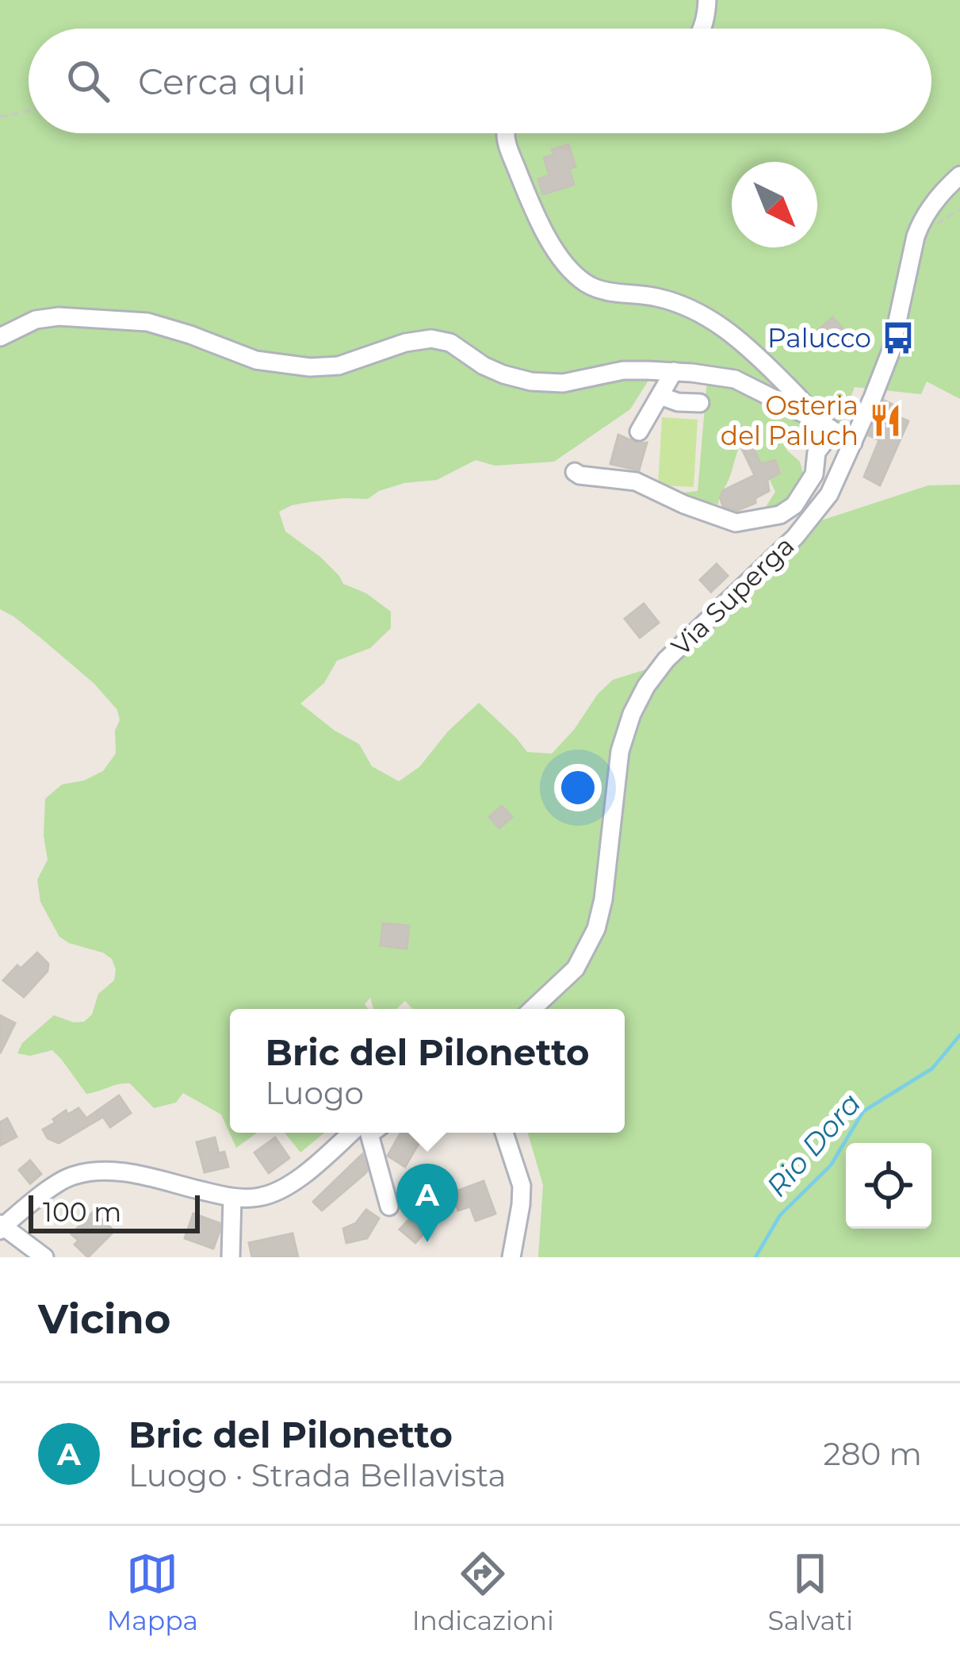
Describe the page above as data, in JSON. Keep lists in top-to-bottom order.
{
  "streets": {
    "street": ["Via Superga"]
  },
  "water": ["Rio Dora"],
  "places": {
    "bus stop": ["Palucco"],
    "restaurant": ["Osteria del Paluch"]
  },
  "scale_bar": "100 m",
  "north": "bottom right",
  "page": {
    "search": "Cerca qui",
    "popup": ["Bric del Pilonetto", "Luogo"],
    "pins": "A",
    "scale": "100 m",
    "heading": "Vicino",
    "list": [
      {
        "mark": "A",
        "name": "Bric del Pilonetto",
        "note": "Luogo · Strada Bellavista",
        "value": "280 m"
      }
    ],
    "nav": ["Mappa", "Indicazioni", "Salvati"]
  }
}
